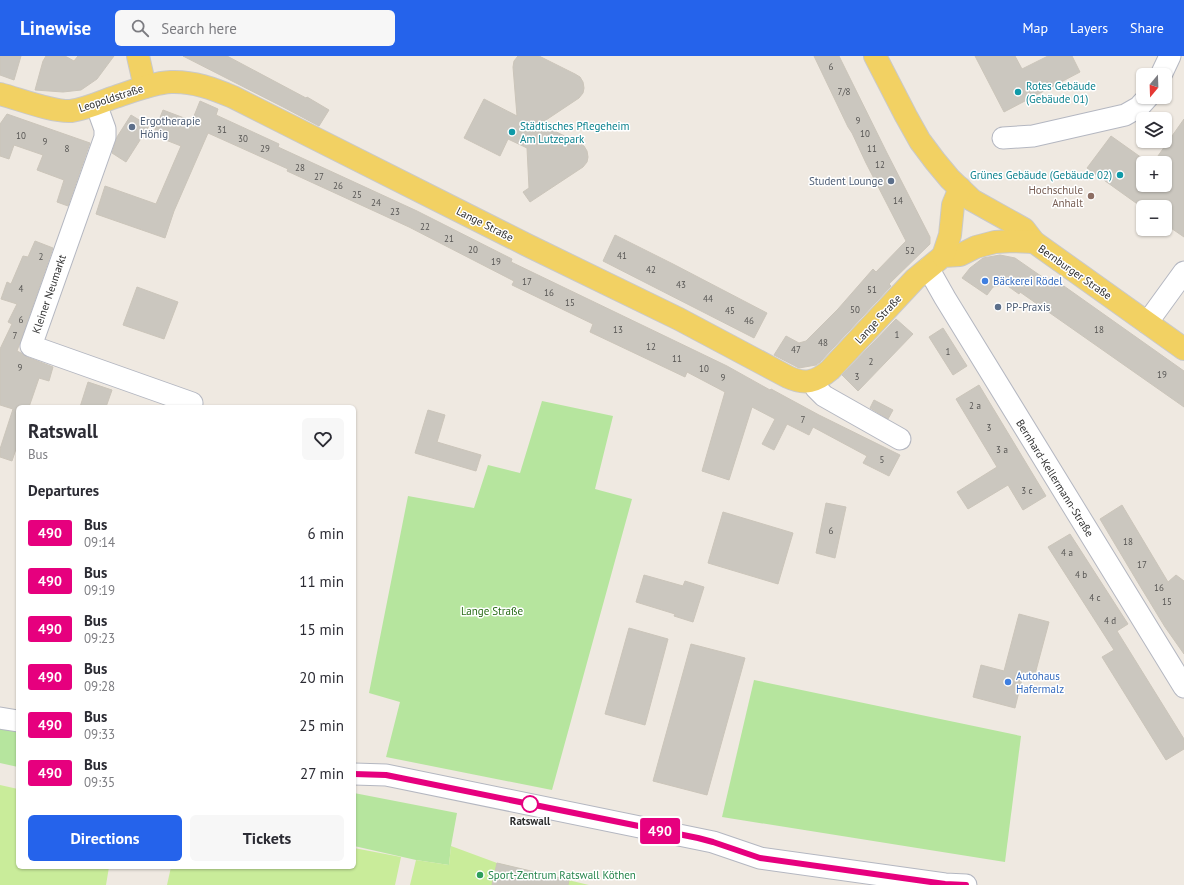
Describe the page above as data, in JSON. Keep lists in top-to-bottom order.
{
  "streets": {
    "main road": ["Leopoldstraße", "Lange Straße", "Bernburger Straße"],
    "street": ["Kleiner Neumarkt", "Bernhard-Kellermann-Straße"]
  },
  "crossings": [
    ["Leopoldstraße", "Lange Straße"],
    ["Leopoldstraße", "Kleiner Neumarkt"],
    ["Lange Straße", "Bernhard-Kellermann-Straße"]
  ],
  "parks": ["Lange Straße"],
  "places": [
    "Rotes Gebäude (Gebäude 01)",
    "Ergotherapie Hönig",
    "Städtisches Pflegeheim Am Lutzepark",
    "Grünes Gebäude (Gebäude 02)",
    "Student Lounge",
    "Hochschule Anhalt",
    "Bäckerei Rödel",
    "PP-Praxis",
    "Autohaus Hafermalz",
    "Ratswall",
    "Sport-Zentrum Ratswall Köthen"
  ],
  "lines": ["bus line 490"],
  "house_numbers": [
    "6",
    "7/8",
    "9",
    "31",
    "10",
    "10",
    "30",
    "9",
    "8",
    "29",
    "11",
    "12",
    "28",
    "27",
    "26",
    "25",
    "14",
    "24",
    "23",
    "22",
    "21",
    "20",
    "52",
    "41",
    "2",
    "19",
    "42",
    "17",
    "43",
    "4",
    "51",
    "16",
    "44",
    "15",
    "50",
    "45",
    "6",
    "46",
    "13",
    "18",
    "1",
    "7",
    "48",
    "12",
    "47",
    "1",
    "11",
    "2",
    "9",
    "10",
    "19",
    "3",
    "9",
    "2 a",
    "7",
    "3",
    "3 a",
    "5",
    "3 c",
    "6",
    "18",
    "4 a",
    "17",
    "4 b",
    "16",
    "4 c",
    "15",
    "4 d"
  ],
  "north": "bottom",
  "page": {
    "header": "Linewise",
    "search": "Search here",
    "nav": ["Map", "Layers", "Share"],
    "on_map": "490",
    "map_buttons": ["+", "−"],
    "heading": [
      ["Ratswall", "Bus"],
      "Departures"
    ],
    "list": [
      {
        "mark": "490",
        "name": "Bus",
        "note": "09:14",
        "value": "6 min"
      },
      {
        "mark": "490",
        "name": "Bus",
        "note": "09:19",
        "value": "11 min"
      },
      {
        "mark": "490",
        "name": "Bus",
        "note": "09:23",
        "value": "15 min"
      },
      {
        "mark": "490",
        "name": "Bus",
        "note": "09:28",
        "value": "20 min"
      },
      {
        "mark": "490",
        "name": "Bus",
        "note": "09:33",
        "value": "25 min"
      },
      {
        "mark": "490",
        "name": "Bus",
        "note": "09:35",
        "value": "27 min"
      }
    ],
    "buttons": ["Directions", "Tickets"]
  }
}
